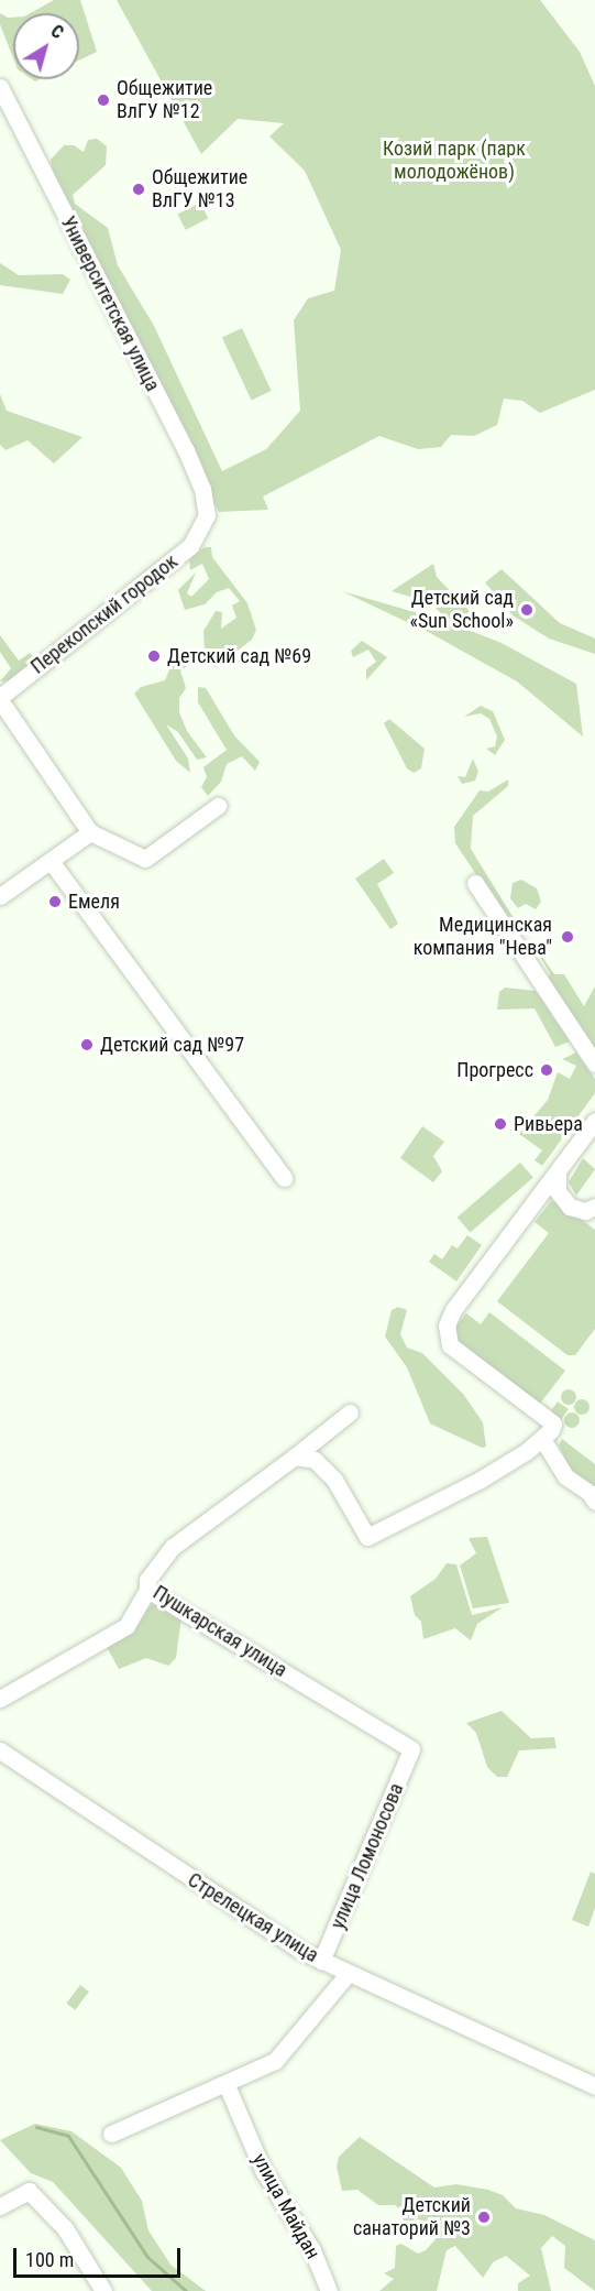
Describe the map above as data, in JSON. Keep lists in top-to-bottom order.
{
  "streets": {
    "street": [
      "Университетская улица",
      "Перекопский городок",
      "Пушкарская улица",
      "улица Ломоносова",
      "Стрелецкая улица",
      "улица Майдан"
    ]
  },
  "crossings": [
    ["Университетская улица", "Перекопский городок"],
    ["Пушкарская улица", "улица Ломоносова"],
    ["улица Ломоносова", "Стрелецкая улица"]
  ],
  "parks": ["Козий парк (парк молодожёнов)"],
  "places": [
    "Общежитие ВлГУ №12",
    "Общежитие ВлГУ №13",
    "Детский сад «Sun School»",
    "Детский сад №69",
    "Емеля",
    "Медицинская компания \"Нева\"",
    "Детский сад №97",
    "Прогресс",
    "Ривьера",
    "Детский санаторий №3"
  ],
  "scale_bar": "100 m",
  "north": "top right"
}
